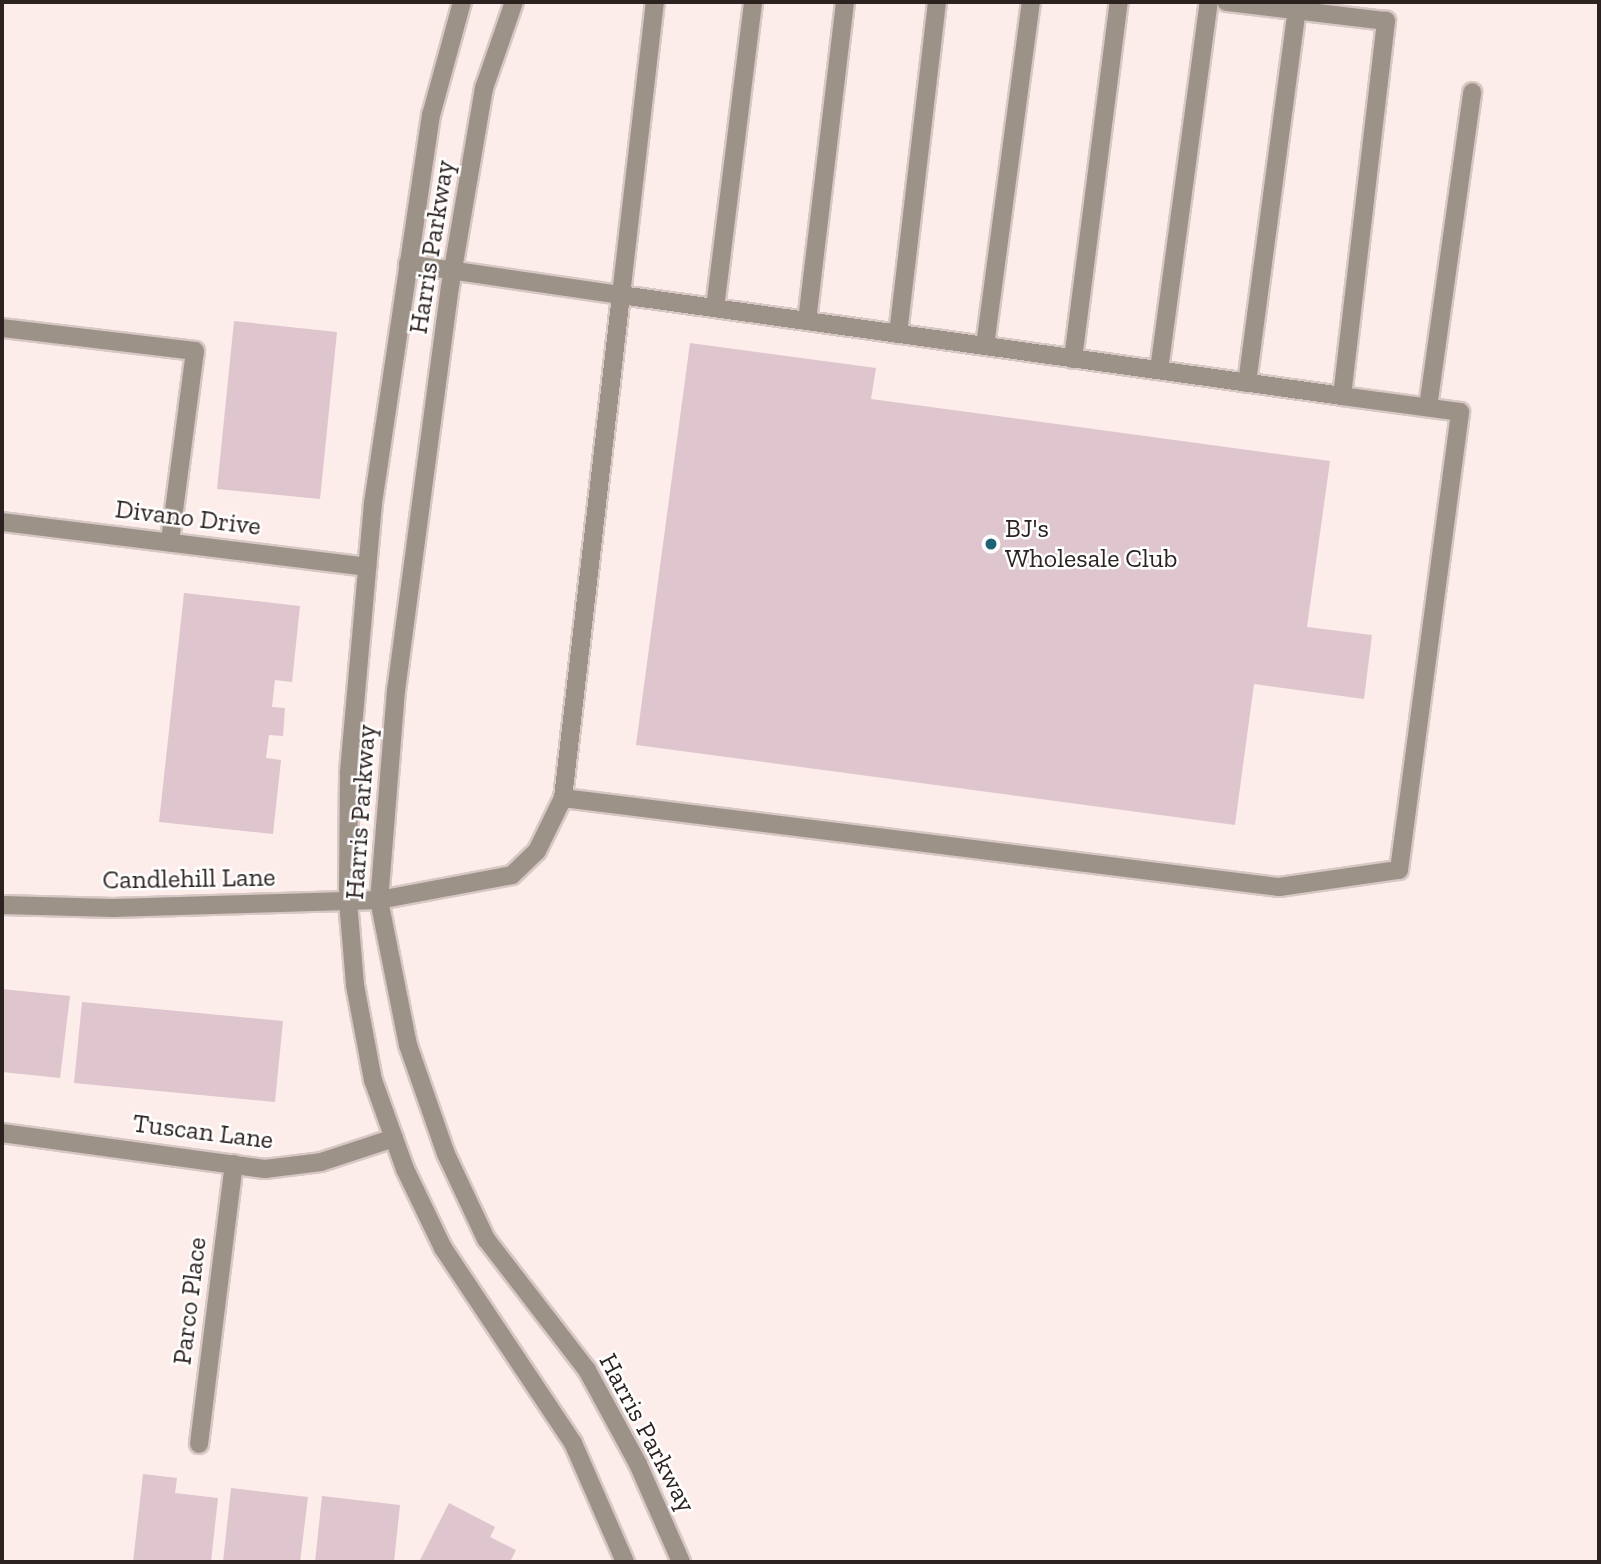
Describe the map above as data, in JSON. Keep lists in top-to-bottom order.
{
  "streets": {
    "street": [
      "Harris Parkway",
      "Divano Drive",
      "Candlehill Lane",
      "Tuscan Lane",
      "Parco Place"
    ]
  },
  "crossings": [
    ["Harris Parkway", "Divano Drive"],
    ["Harris Parkway", "Candlehill Lane"],
    ["Harris Parkway", "Tuscan Lane"],
    ["Tuscan Lane", "Parco Place"]
  ],
  "places": ["BJ's Wholesale Club"]
}
